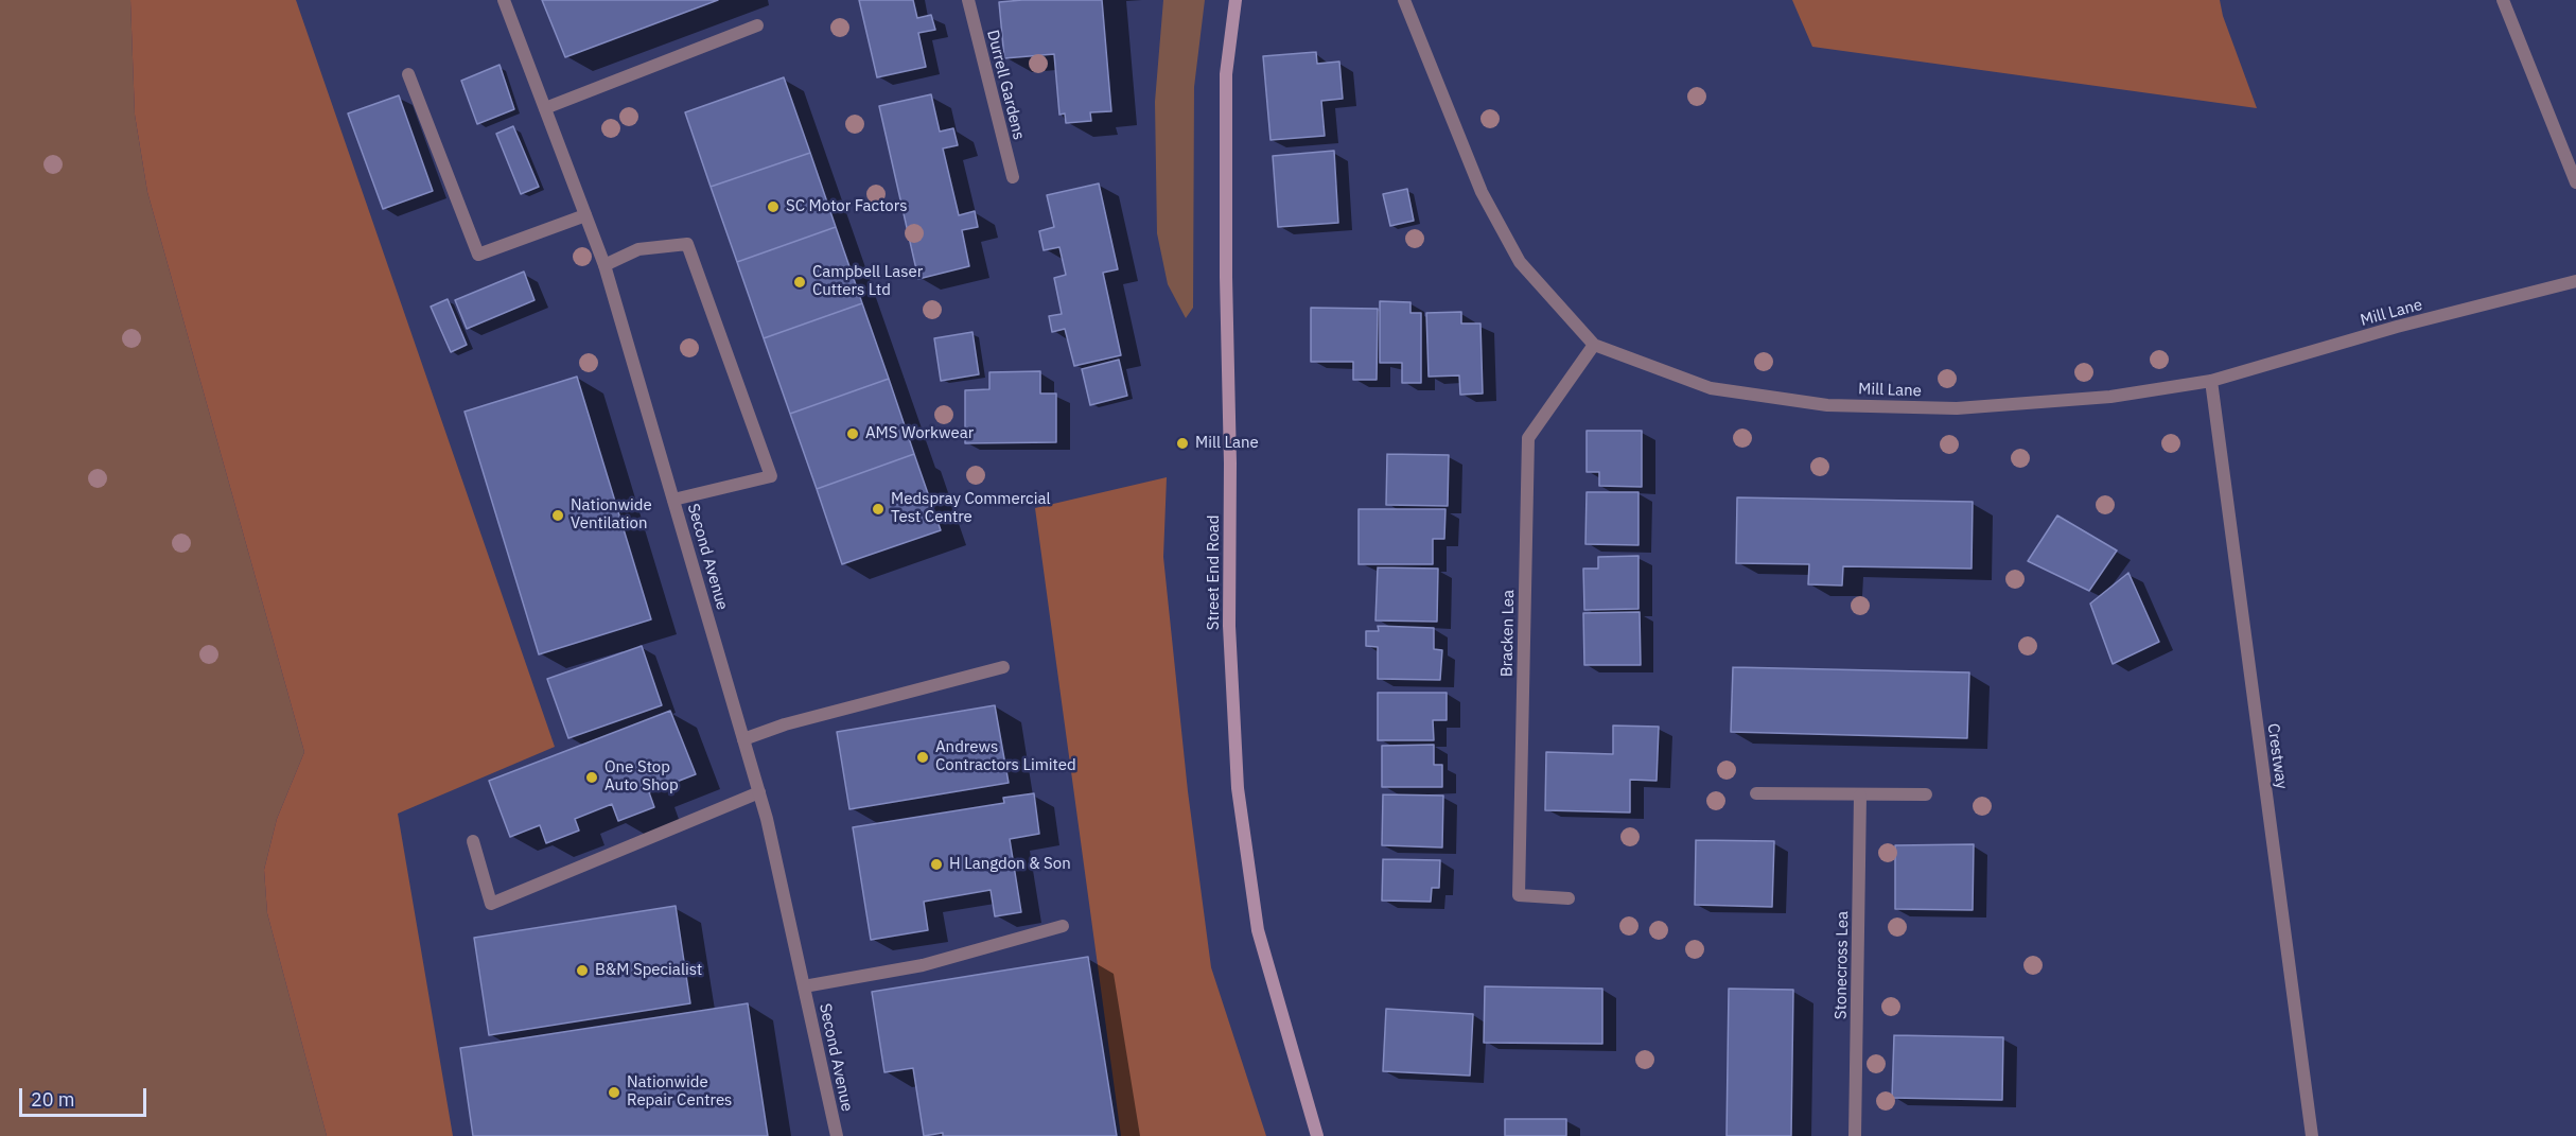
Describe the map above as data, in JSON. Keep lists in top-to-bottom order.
{
  "streets": {
    "street": [
      "Durrell Gardens",
      "Mill Lane",
      "Second Avenue",
      "Street End Road",
      "Bracken Lea",
      "Crestway",
      "Stonecross Lea"
    ]
  },
  "crossings": [
    ["Mill Lane", "Bracken Lea"],
    ["Mill Lane", "Crestway"]
  ],
  "places": [
    "SC Motor Factors",
    "Campbell Laser Cutters Ltd",
    "AMS Workwear",
    "Mill Lane",
    "Medspray Commercial Test Centre",
    "Nationwide Ventilation",
    "Andrews Contractors Limited",
    "One Stop Auto Shop",
    "H Langdon & Son",
    "B&M Specialist",
    "Nationwide Repair Centres"
  ],
  "scale_bar": "20 m"
}
